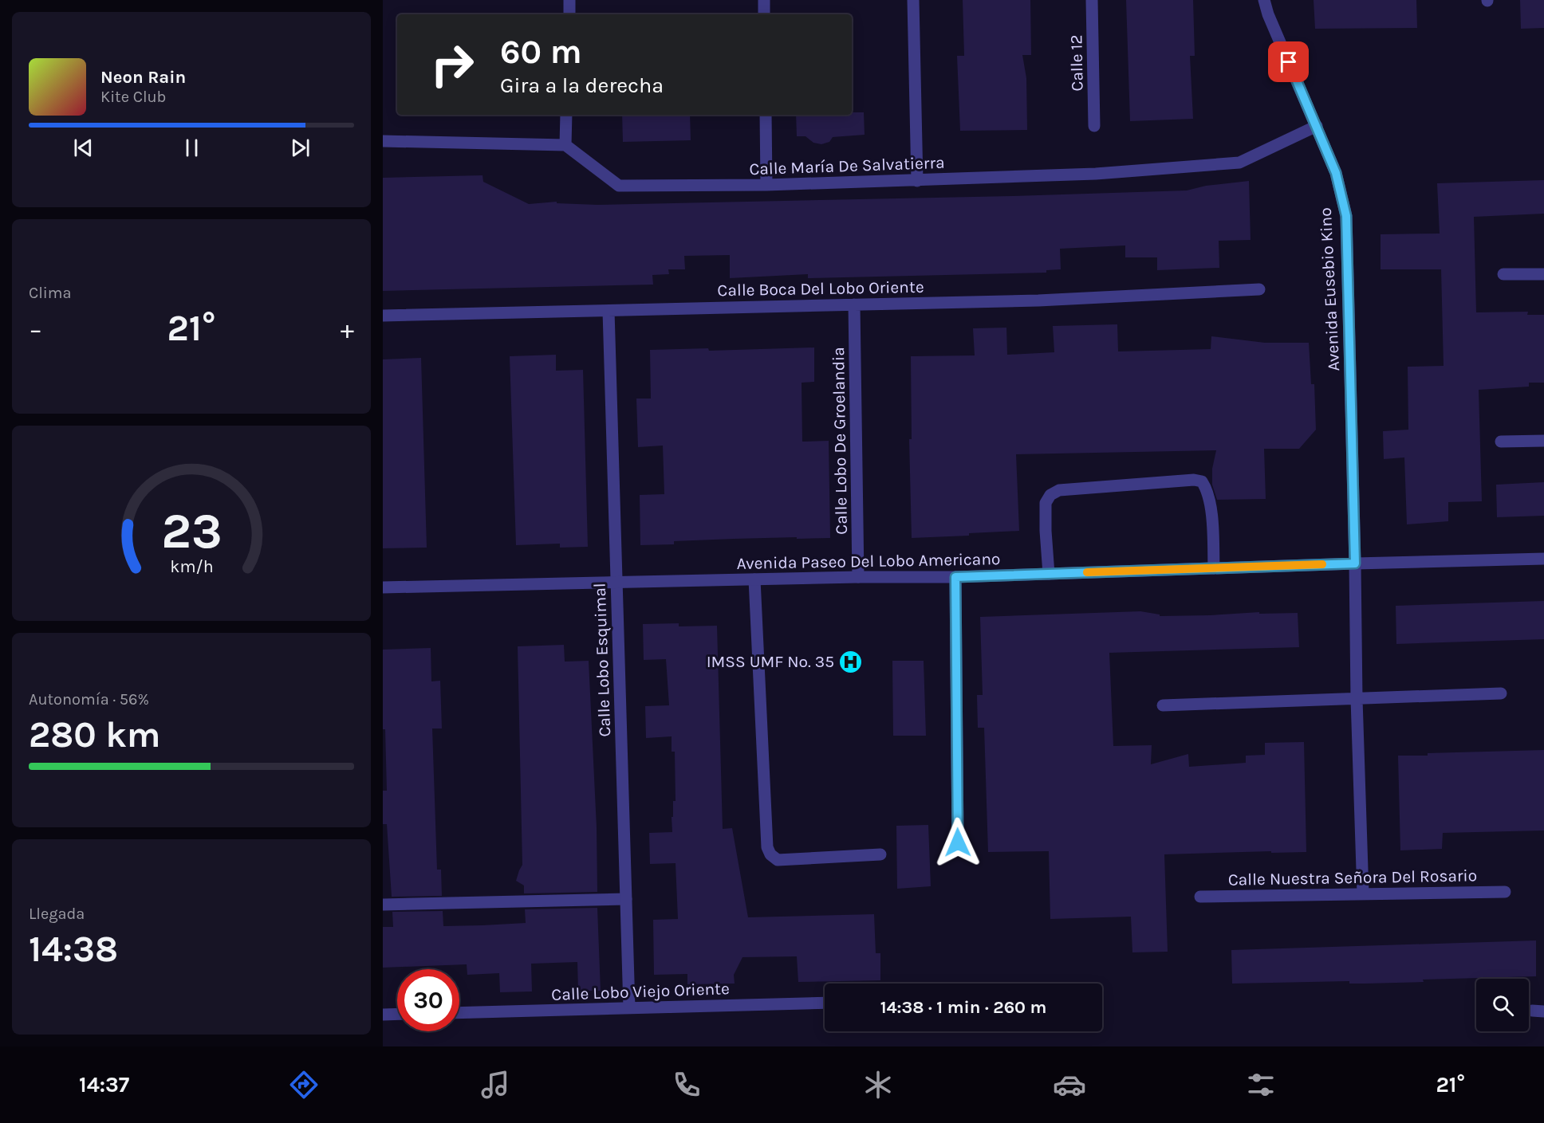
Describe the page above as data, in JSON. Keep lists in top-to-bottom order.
{
  "streets": {
    "street": [
      "Calle 12",
      "Calle María De Salvatierra",
      "Calle Boca Del Lobo Oriente",
      "Avenida Eusebio Kino",
      "Calle Lobo De Groelandia",
      "Avenida Paseo Del Lobo Americano",
      "Calle Lobo Esquimal",
      "Calle Nuestra Señora Del Rosario",
      "Calle Lobo Viejo Oriente"
    ]
  },
  "crossings": [
    ["Calle María De Salvatierra", "Avenida Eusebio Kino"],
    ["Calle Boca Del Lobo Oriente", "Calle Lobo De Groelandia"],
    ["Calle Boca Del Lobo Oriente", "Calle Lobo Esquimal"],
    ["Avenida Eusebio Kino", "Avenida Paseo Del Lobo Americano"],
    ["Avenida Eusebio Kino", "Calle Nuestra Señora Del Rosario"],
    ["Calle Lobo De Groelandia", "Avenida Paseo Del Lobo Americano"],
    ["Avenida Paseo Del Lobo Americano", "Calle Lobo Esquimal"],
    ["Calle Lobo Esquimal", "Calle Lobo Viejo Oriente"]
  ],
  "places": {
    "hospital": ["IMSS UMF No. 35"]
  },
  "page": {
    "turn": ["60 m", "Gira a la derecha"],
    "song": ["Neon Rain", "Kite Club"],
    "tile": [
      "Clima",
      ["Autonomía · 56%", "280 km"],
      ["Llegada", "14:38"]
    ],
    "heat": ["−", "21°", "+"],
    "limit": "30",
    "trip": "14:38 · 1 min · 260 m",
    "tabs": ["14:37", "21°"],
    "gauge": ["23", "km/h"]
  }
}
